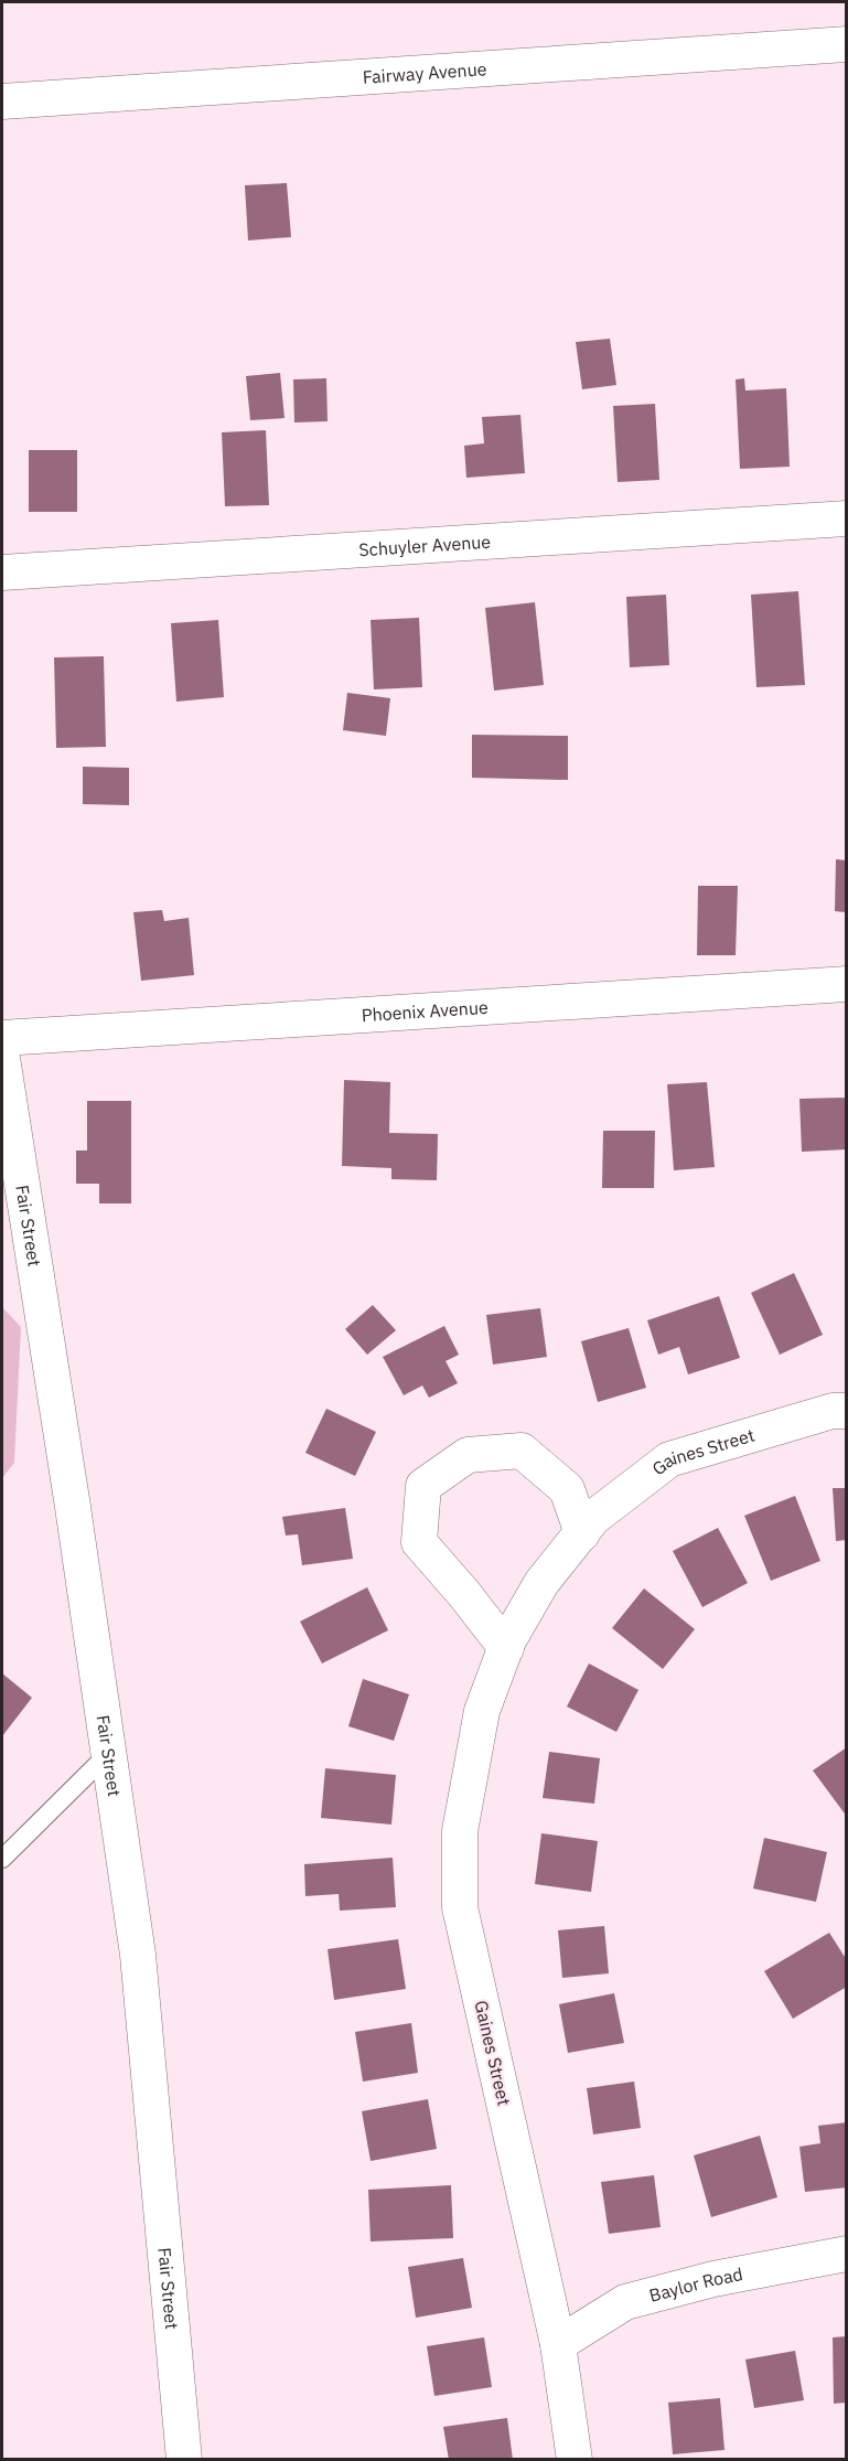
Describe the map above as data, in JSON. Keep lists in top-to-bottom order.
{
  "streets": {
    "street": [
      "Fairway Avenue",
      "Schuyler Avenue",
      "Phoenix Avenue",
      "Fair Street",
      "Gaines Street",
      "Baylor Road"
    ]
  },
  "crossings": [
    ["Gaines Street", "Baylor Road"]
  ]
}
